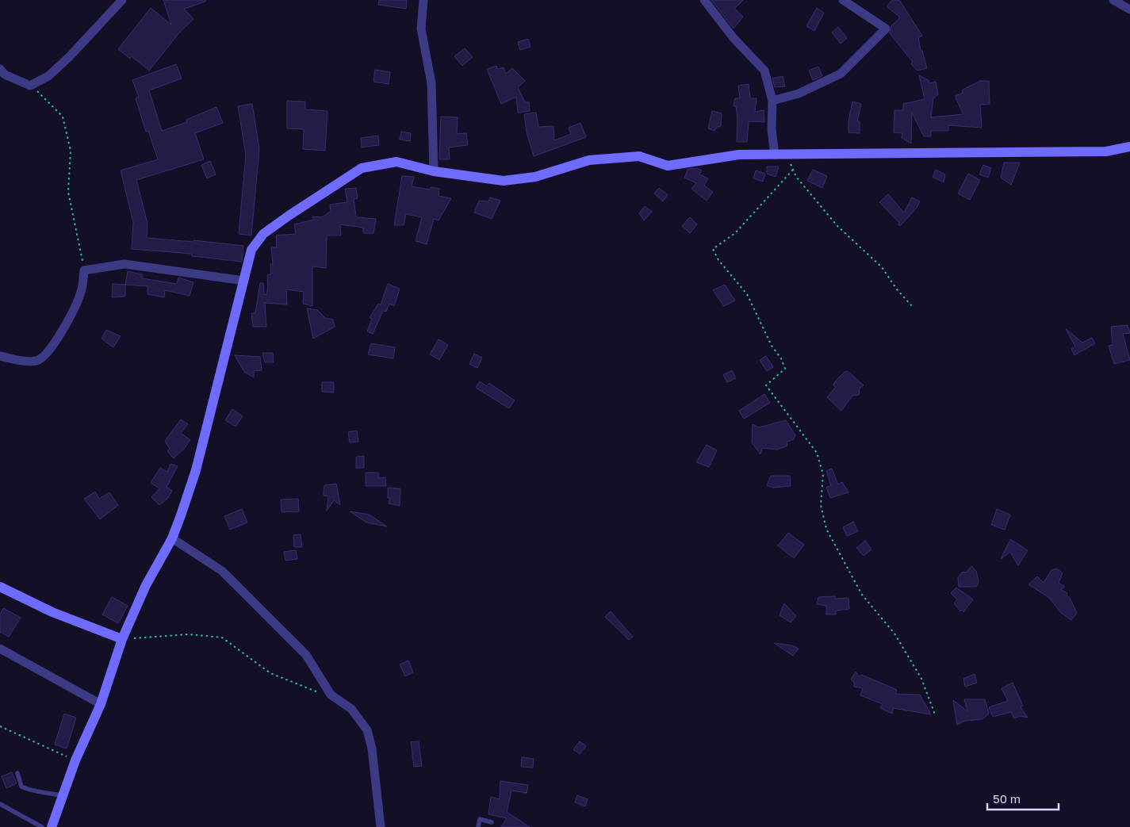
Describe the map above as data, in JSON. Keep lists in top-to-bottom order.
{
  "scale_bar": "50 m"
}
